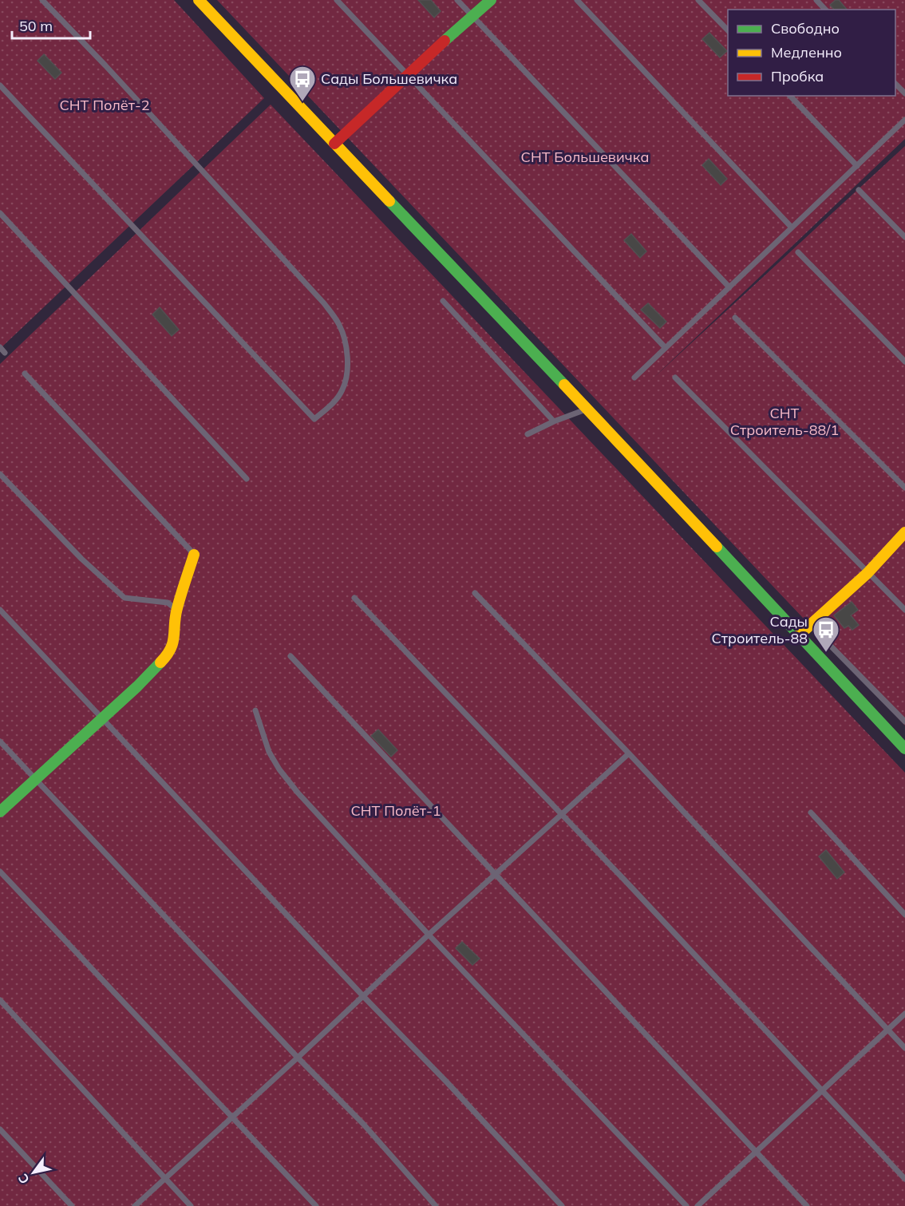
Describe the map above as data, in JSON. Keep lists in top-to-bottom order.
{
  "parks": [
    "СНТ Полёт-2",
    "СНТ Большевичка",
    "СНТ Строитель-88/1",
    "СНТ Полёт-1"
  ],
  "places": {
    "bus stop": ["Сады Большевичка", "Сады Строитель-88"]
  },
  "legend": ["Свободно", "Медленно", "Пробка"],
  "scale_bar": "50 m",
  "north": "bottom left"
}
